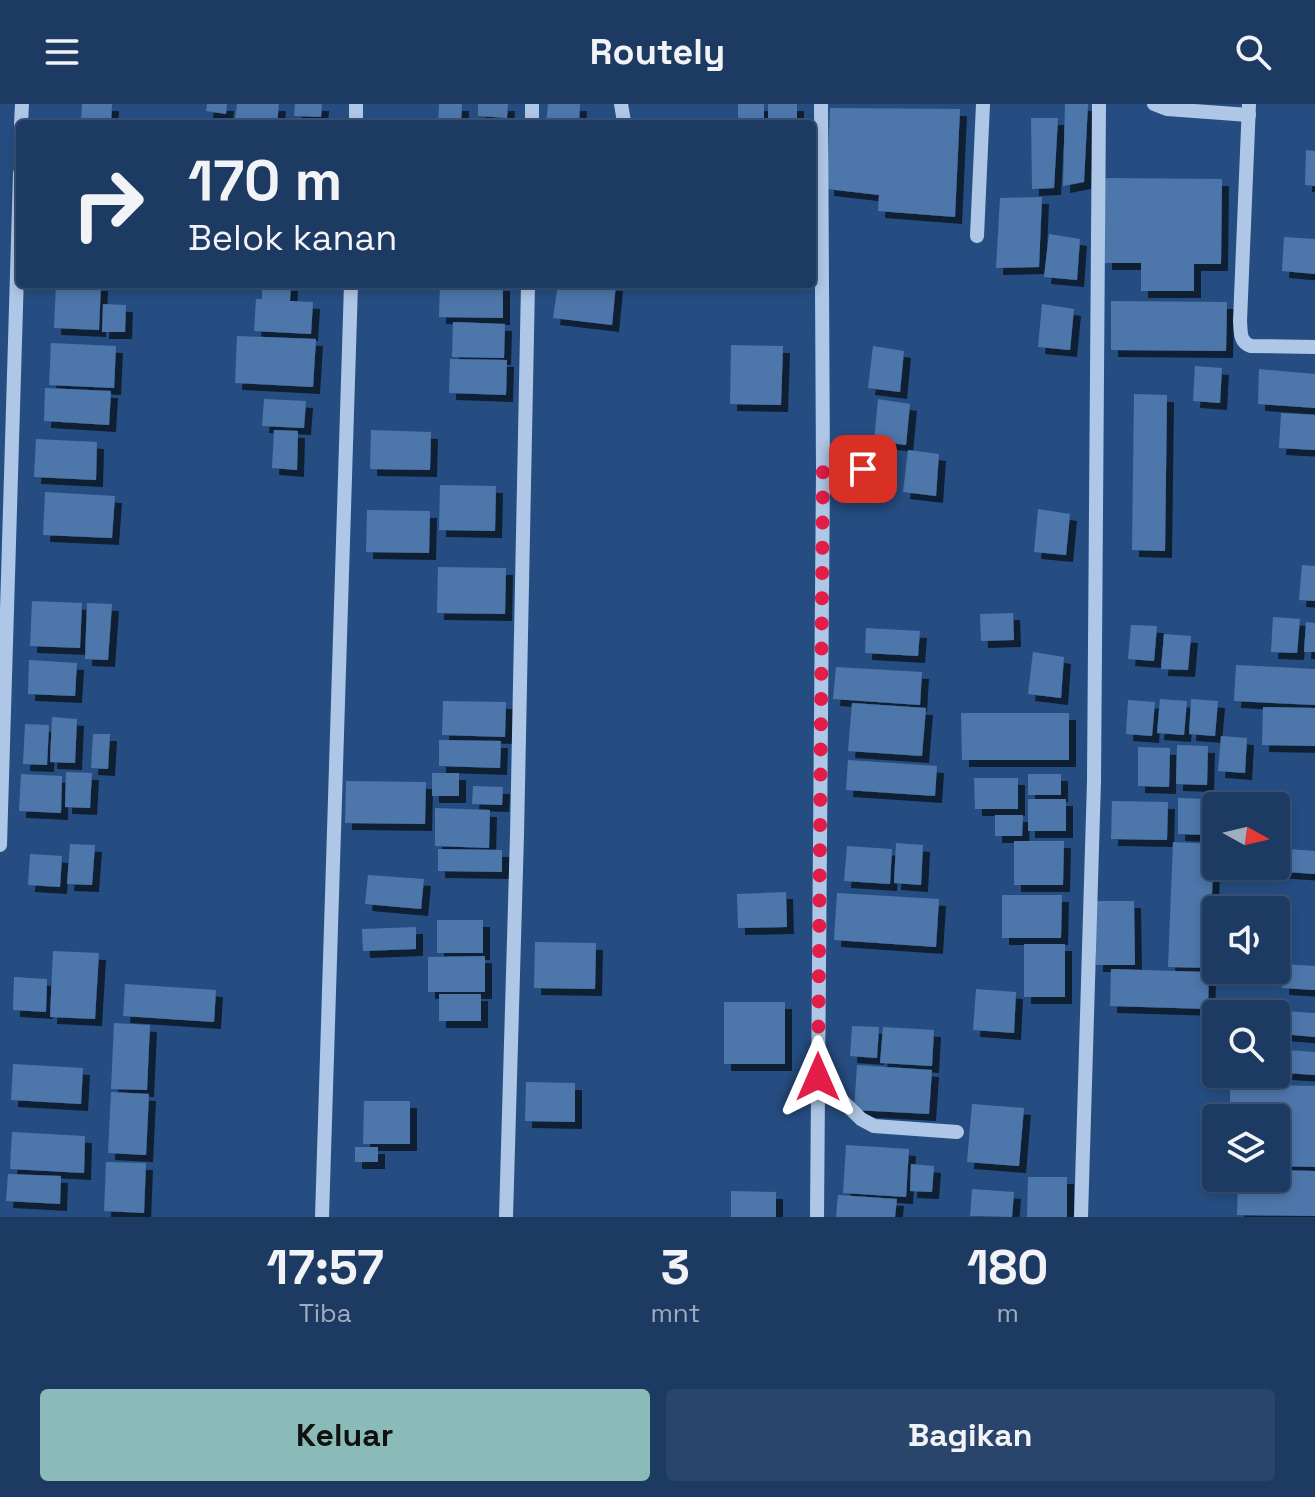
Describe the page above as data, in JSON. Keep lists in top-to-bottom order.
{
  "north": "right",
  "page": {
    "header": "Routely",
    "turn": ["170 m", "Belok kanan"],
    "eta": [
      "17:57",
      "Tiba",
      "3",
      "mnt",
      "180",
      "m"
    ],
    "buttons": ["Keluar", "Bagikan"]
  }
}
